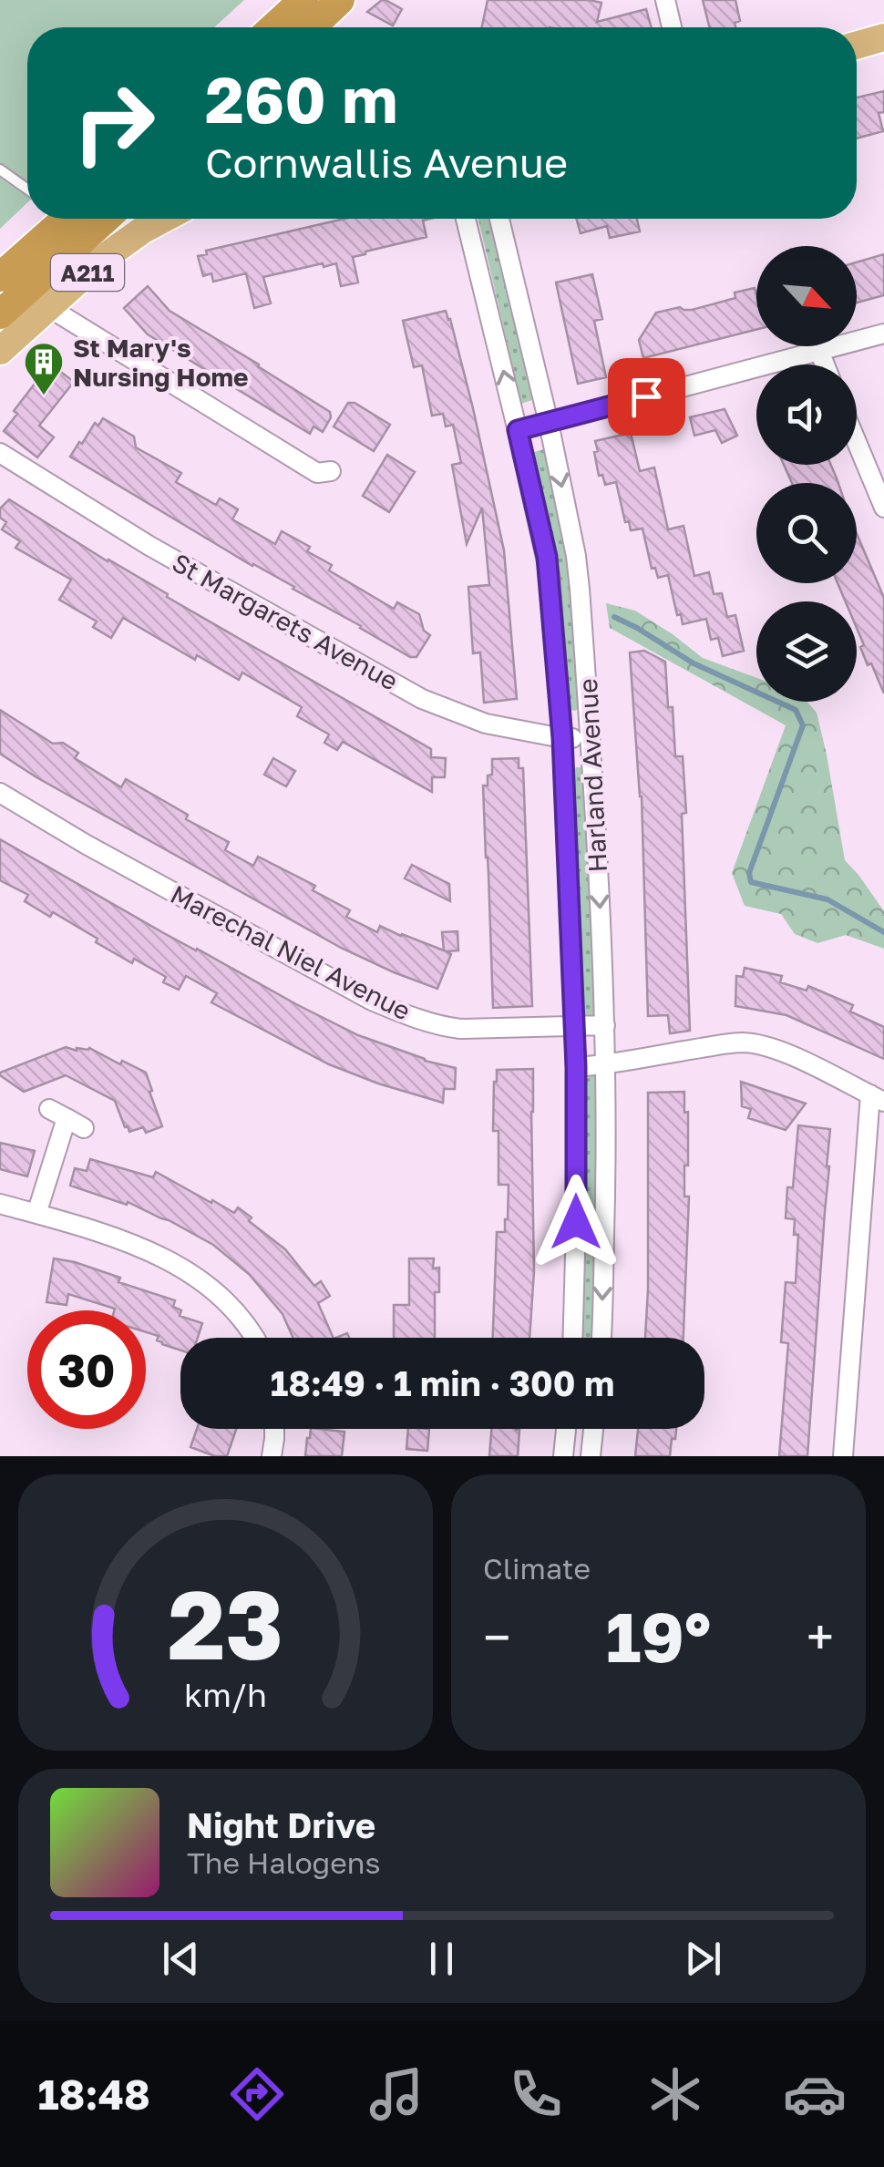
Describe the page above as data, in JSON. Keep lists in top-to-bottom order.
{
  "streets": {
    "main road": ["A211"],
    "street": ["St Margarets Avenue", "Harland Avenue", "Marechal Niel Avenue"]
  },
  "crossings": [
    ["St Margarets Avenue", "Harland Avenue"],
    ["Harland Avenue", "Marechal Niel Avenue"]
  ],
  "places": {
    "building": ["St Mary's Nursing Home"]
  },
  "north": "bottom right",
  "page": {
    "turn": ["260 m", "Cornwallis Avenue"],
    "limit": "30",
    "trip": "18:49 · 1 min · 300 m",
    "tile": "Climate",
    "heat": ["−", "19°", "+"],
    "song": ["Night Drive", "The Halogens"],
    "tabs": "18:48",
    "gauge": ["23", "km/h"]
  }
}
